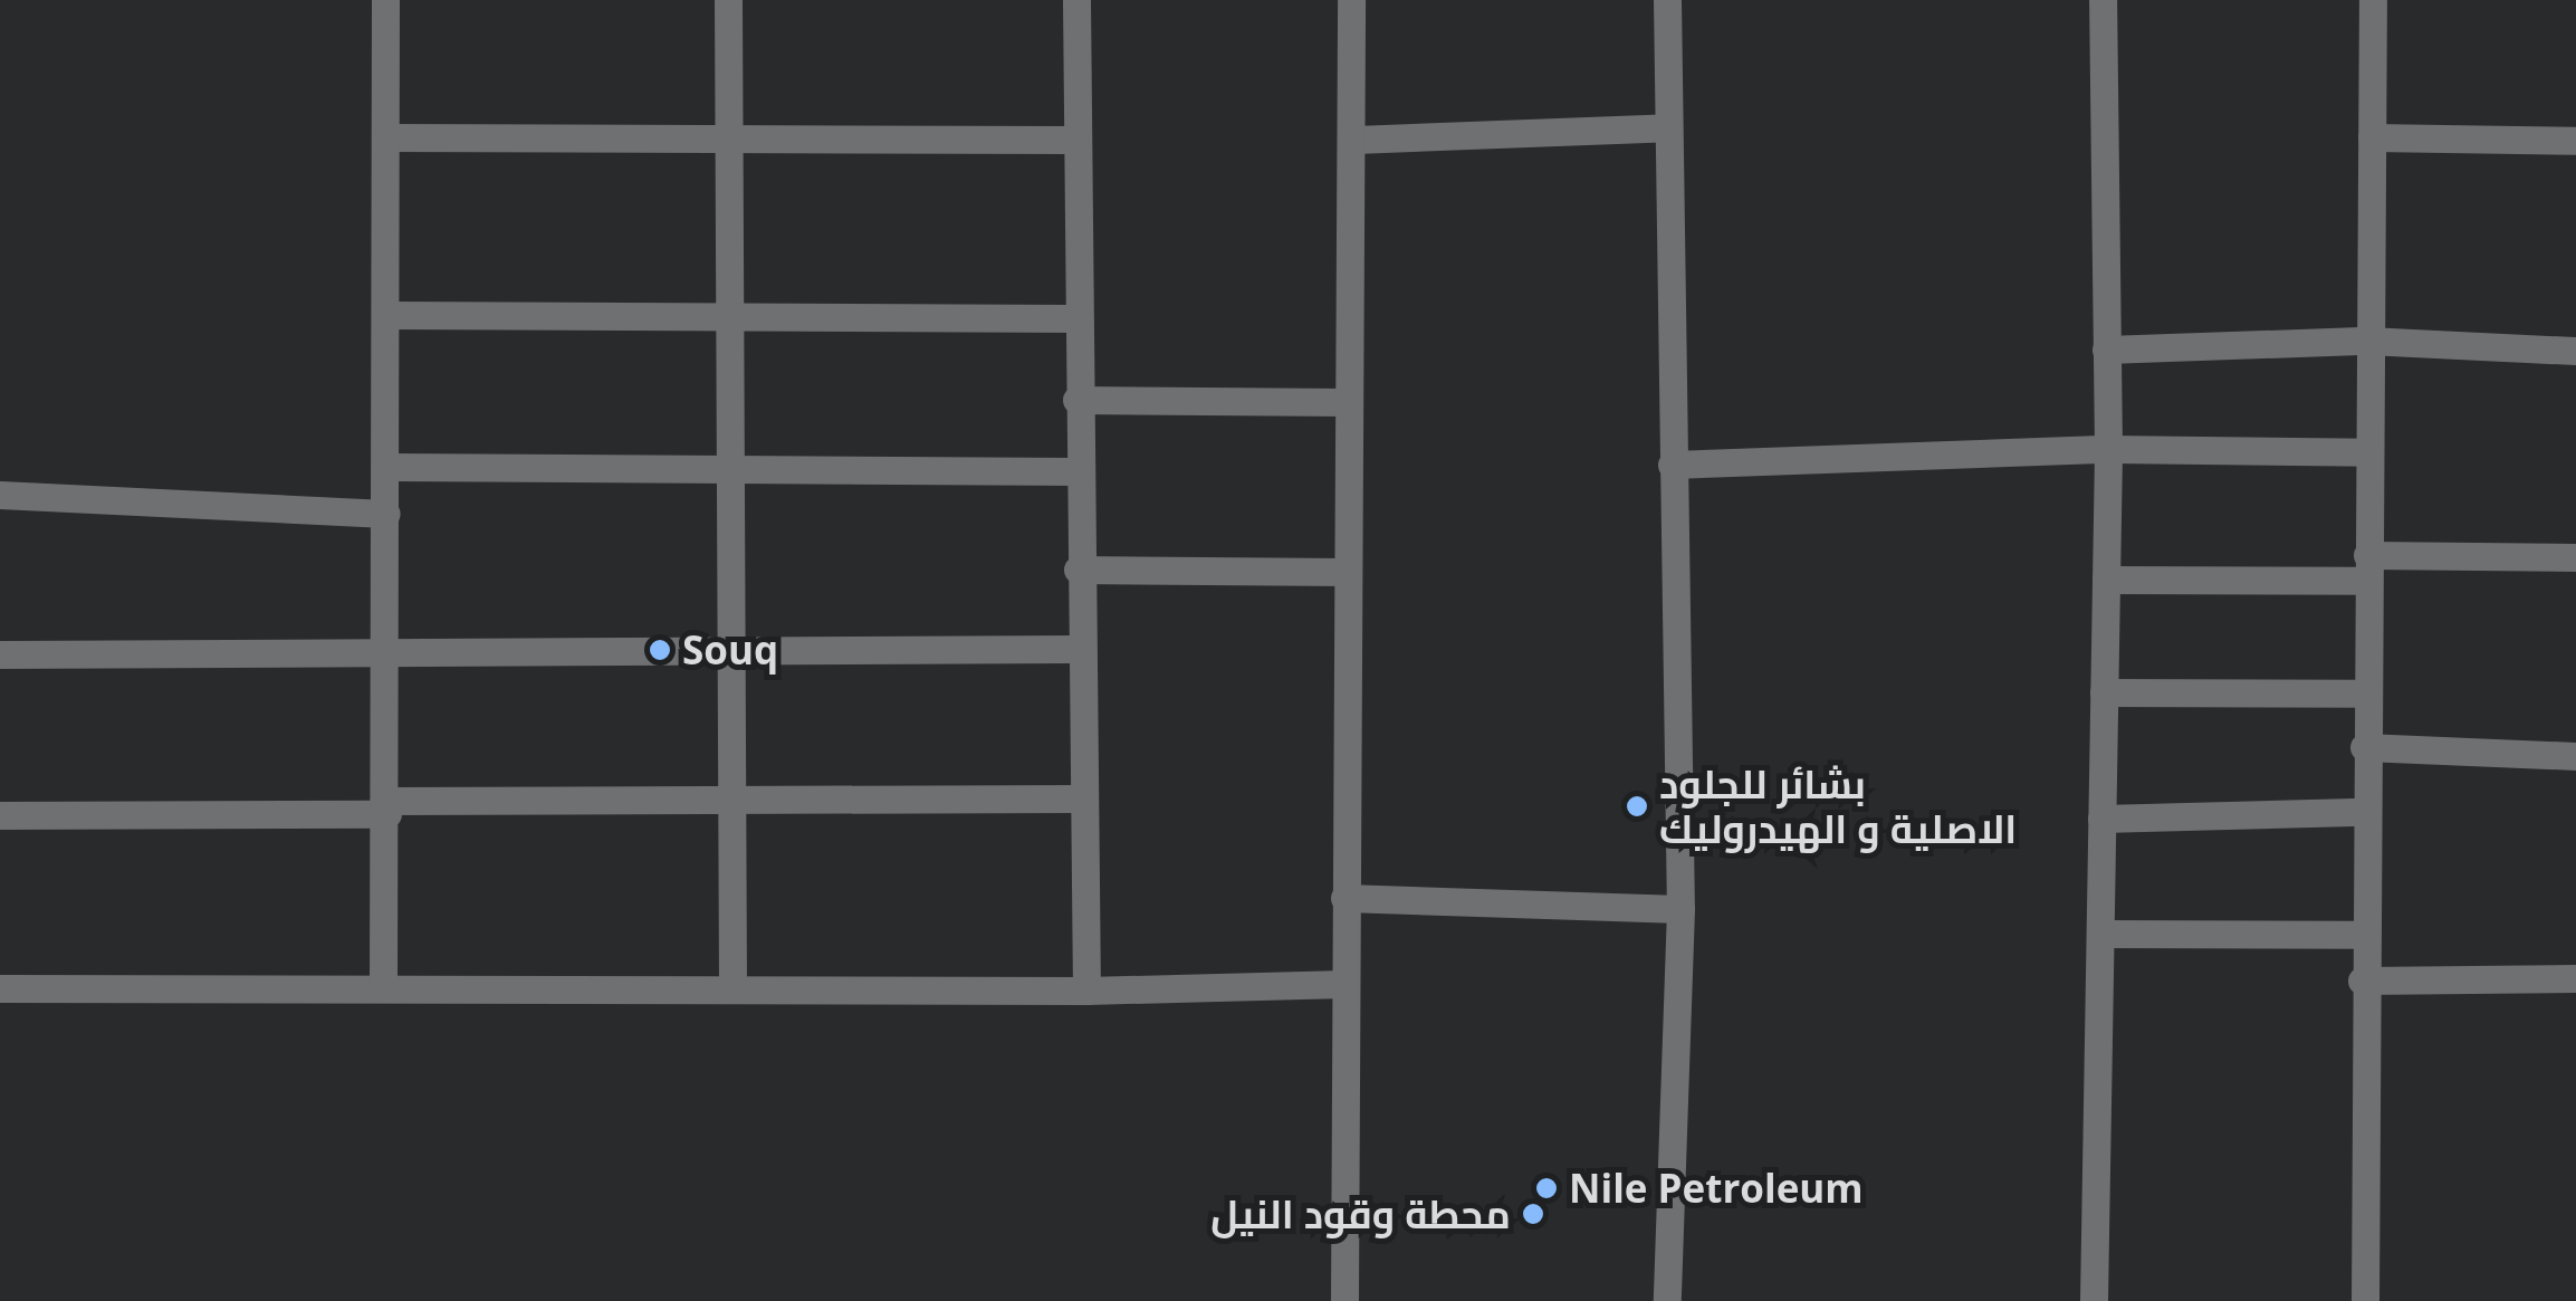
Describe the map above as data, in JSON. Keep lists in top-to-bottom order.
{
  "places": [
    "Souq",
    "بشائر للجلود الاصلية و الهيدروليك",
    "Nile Petroleum",
    "محطة وقود النيل"
  ]
}
